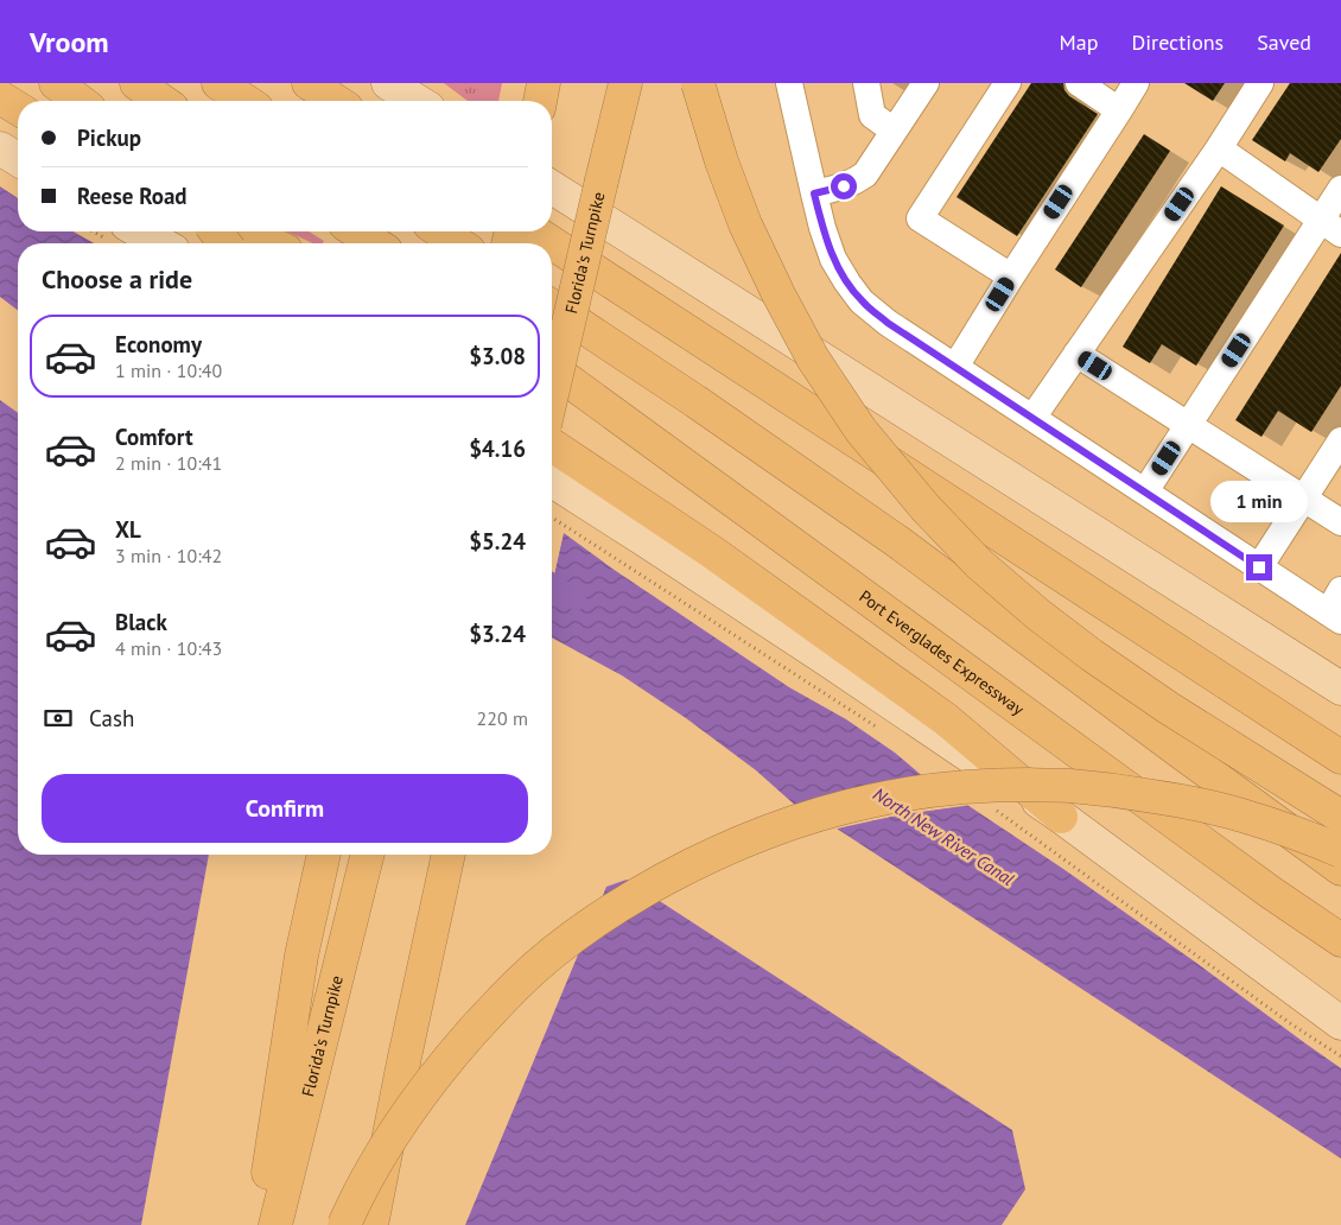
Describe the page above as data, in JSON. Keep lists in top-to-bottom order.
{
  "streets": {
    "highway": ["Florida's Turnpike", "Port Everglades Expressway"]
  },
  "water": ["North New River Canal"],
  "page": {
    "header": "Vroom",
    "nav": ["Map", "Directions", "Saved"],
    "banner": ["Pickup", "Reese Road"],
    "heading": "Choose a ride",
    "list": [
      {
        "name": "Economy",
        "note": "1 min · 10:40",
        "value": "$3.08"
      },
      {
        "name": "Comfort",
        "note": "2 min · 10:41",
        "value": "$4.16"
      },
      {
        "name": "XL",
        "note": "3 min · 10:42",
        "value": "$5.24"
      },
      {
        "name": "Black",
        "note": "4 min · 10:43",
        "value": "$3.24"
      }
    ],
    "bubble": "1 min",
    "pay": ["Cash", "220 m"],
    "buttons": "Confirm"
  }
}
